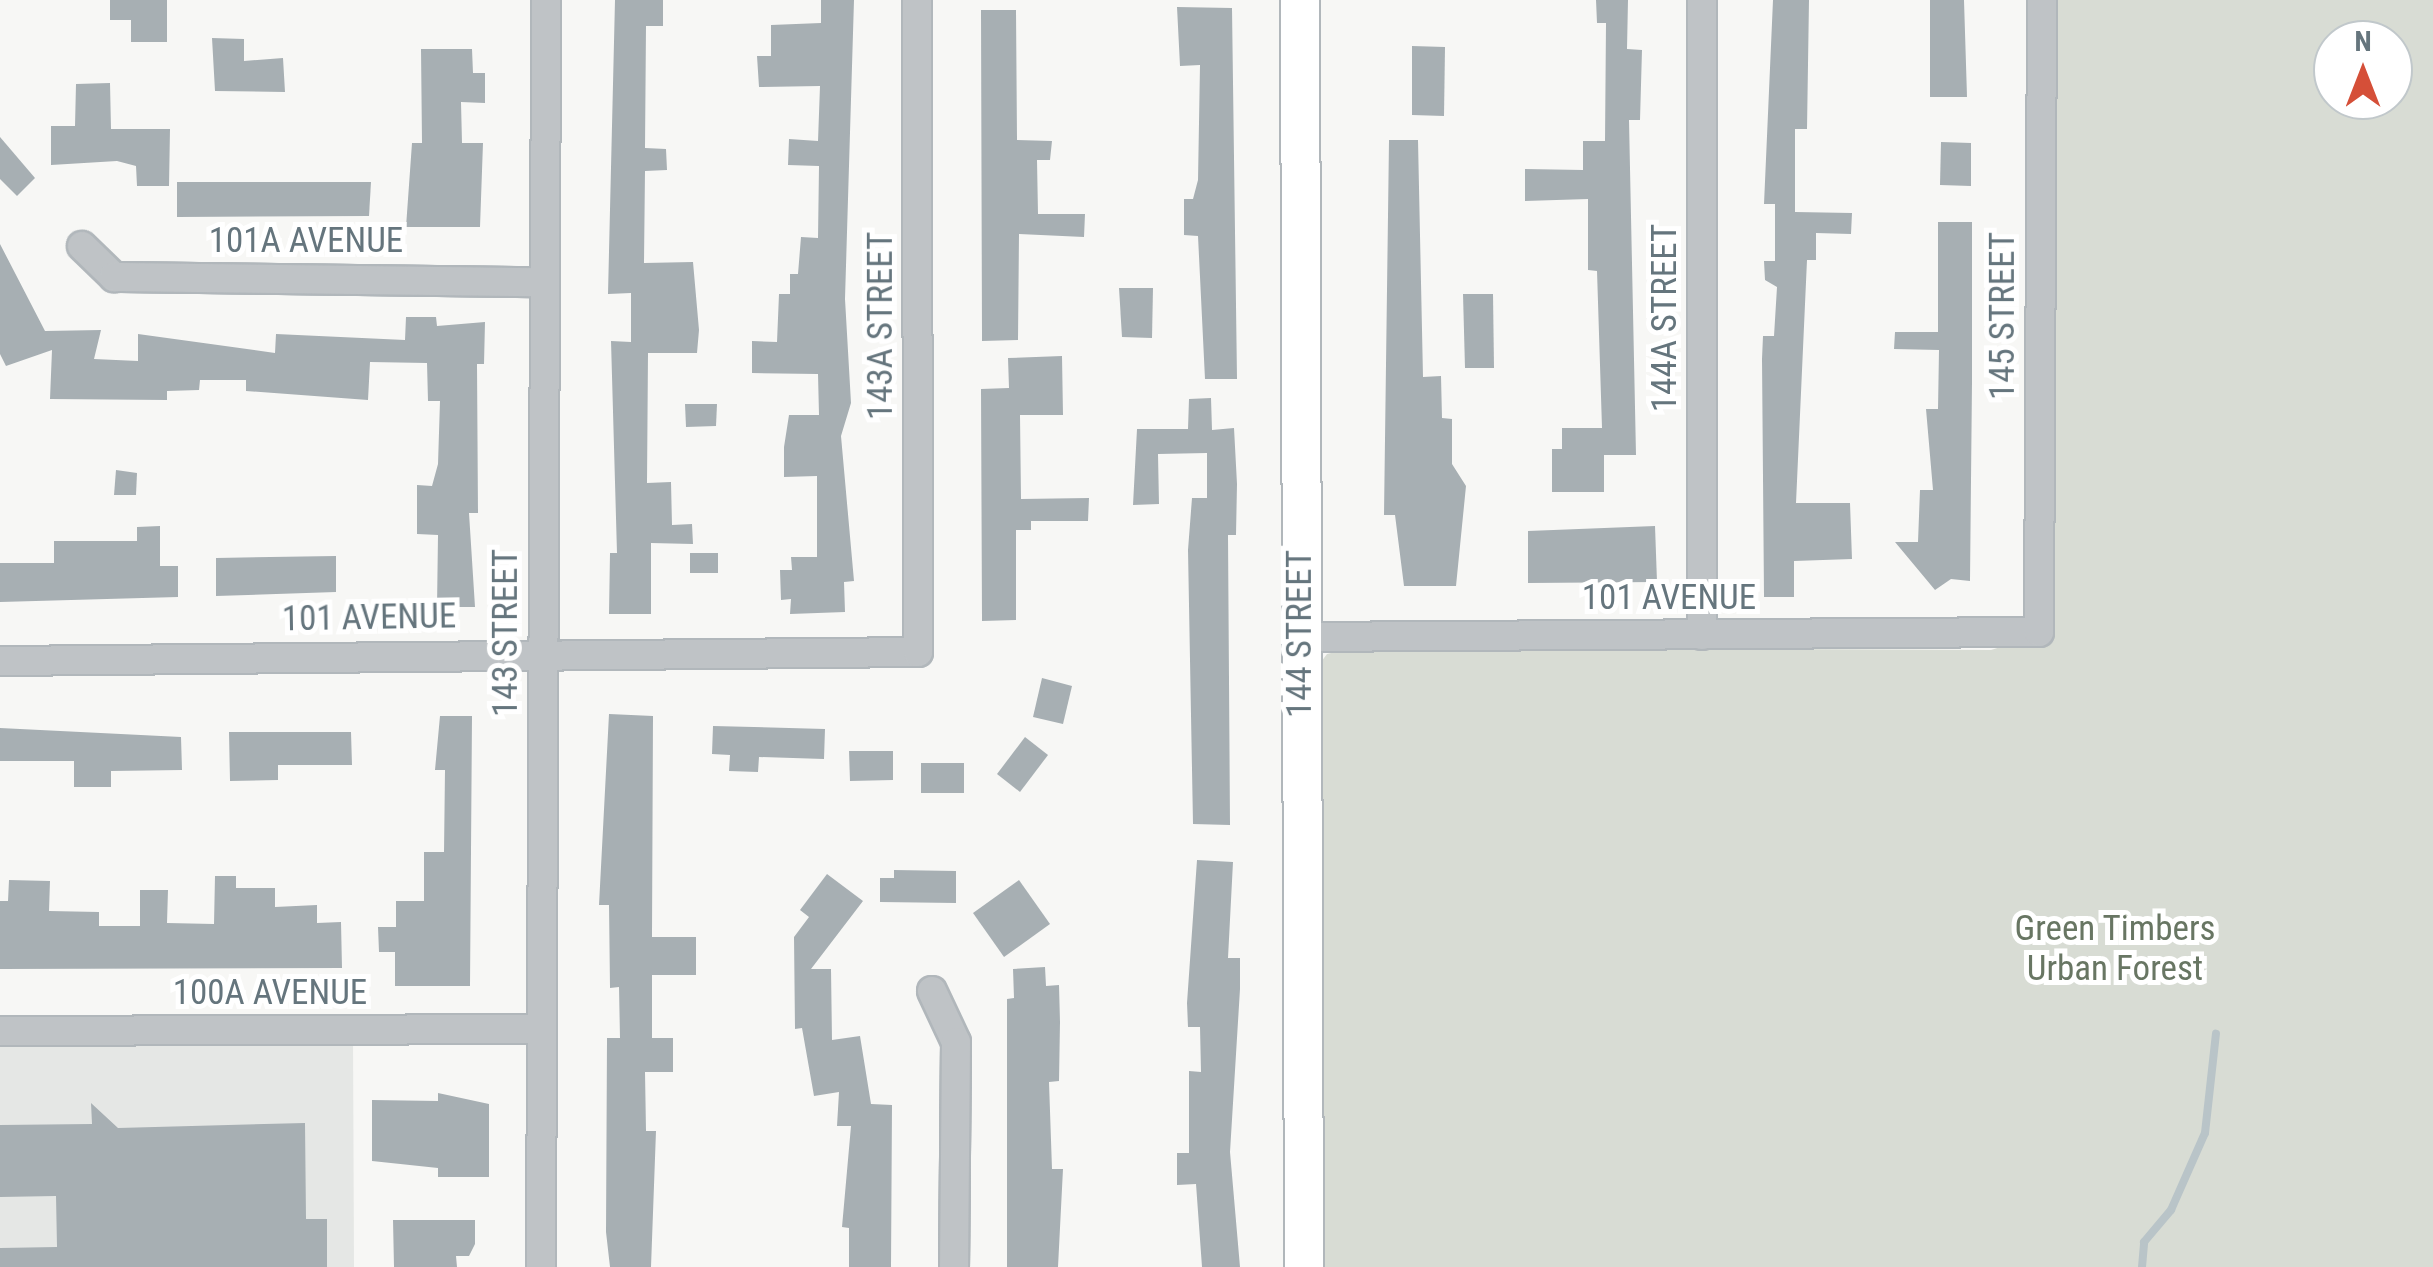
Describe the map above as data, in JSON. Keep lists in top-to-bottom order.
{
  "streets": {
    "main road": ["144 STREET"],
    "street": [
      "101A AVENUE",
      "145 STREET",
      "144A STREET",
      "143A STREET",
      "101 AVENUE",
      "143 STREET",
      "100A AVENUE"
    ]
  },
  "crossings": [
    ["101A AVENUE", "143 STREET"],
    ["145 STREET", "101 AVENUE"],
    ["144A STREET", "101 AVENUE"],
    ["143A STREET", "101 AVENUE"],
    ["101 AVENUE", "143 STREET"],
    ["101 AVENUE", "144 STREET"],
    ["143 STREET", "100A AVENUE"]
  ],
  "parks": ["Green Timbers Urban Forest"],
  "north": "top"
}
